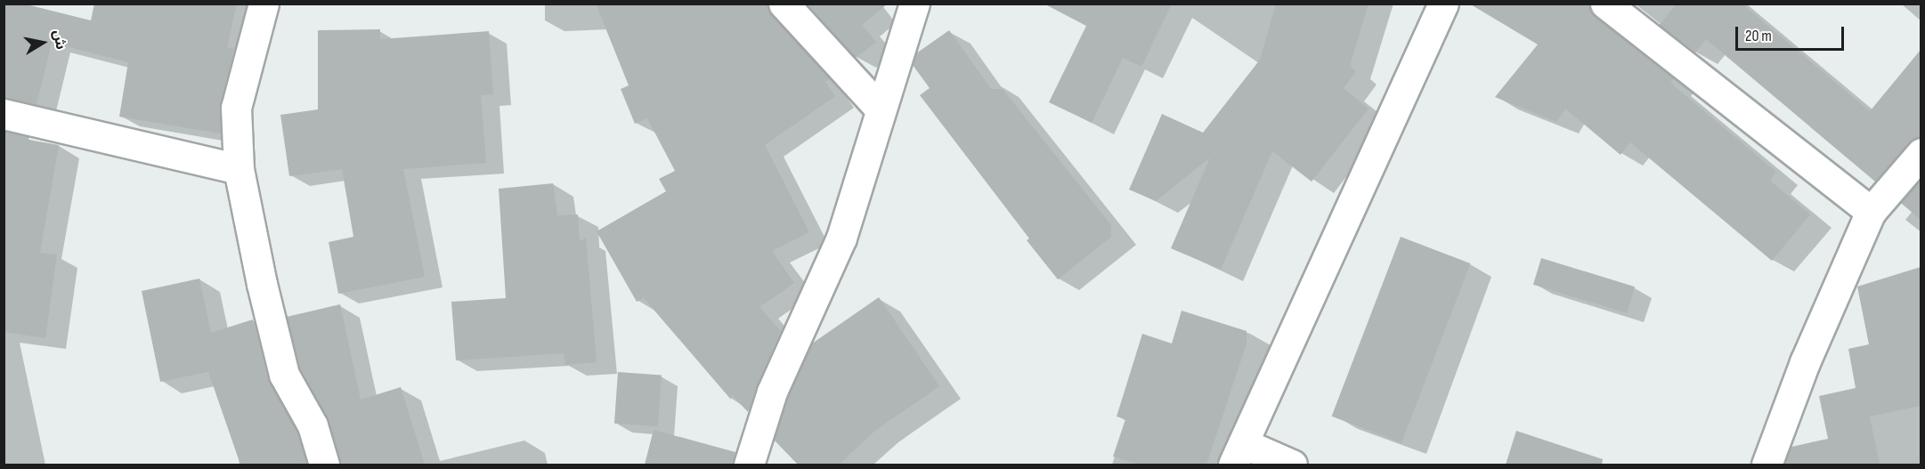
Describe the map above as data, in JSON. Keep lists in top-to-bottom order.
{
  "scale_bar": "20 m",
  "north": "right"
}
